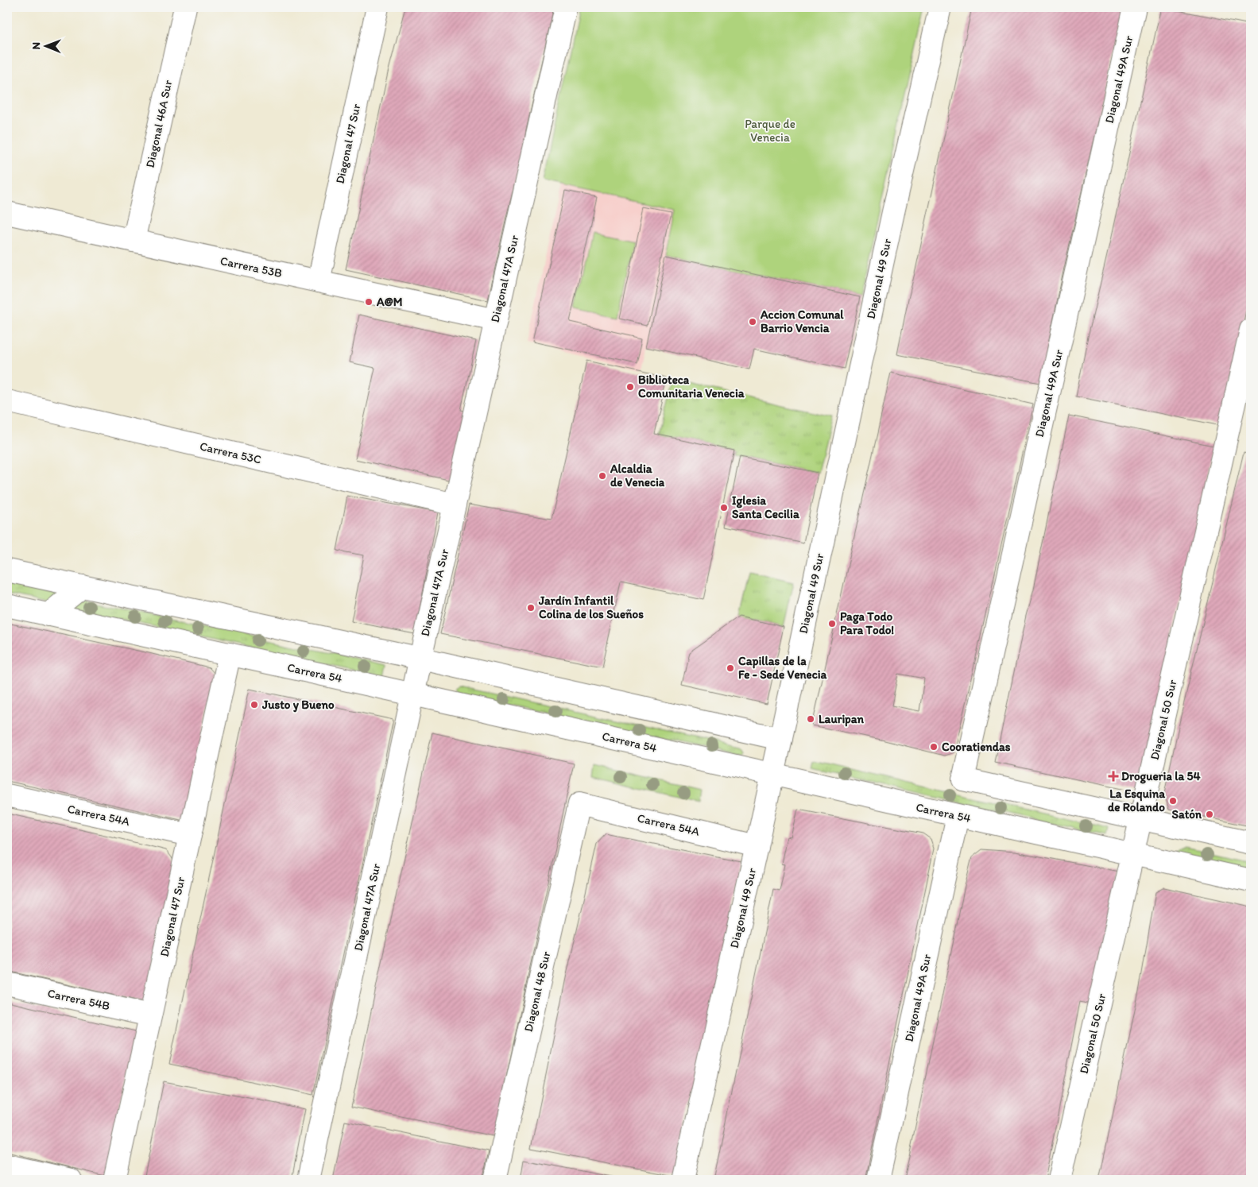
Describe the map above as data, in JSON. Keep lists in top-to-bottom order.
{
  "streets": {
    "street": [
      "Diagonal 49A Sur",
      "Diagonal 46A Sur",
      "Diagonal 47 Sur",
      "Carrera 53B",
      "Diagonal 47A Sur",
      "Diagonal 49 Sur",
      "Carrera 53C",
      "Carrera 54",
      "Diagonal 50 Sur",
      "Carrera 54A",
      "Diagonal 48 Sur",
      "Carrera 54B"
    ]
  },
  "crossings": [
    ["Diagonal 49A Sur", "Carrera 54"],
    ["Diagonal 49A Sur", "Diagonal 50 Sur"],
    ["Diagonal 46A Sur", "Carrera 53B"],
    ["Diagonal 47 Sur", "Carrera 53B"],
    ["Diagonal 47 Sur", "Carrera 54"],
    ["Diagonal 47 Sur", "Carrera 54A"],
    ["Diagonal 47 Sur", "Carrera 54B"],
    ["Carrera 53B", "Diagonal 47A Sur"],
    ["Diagonal 47A Sur", "Carrera 53C"],
    ["Diagonal 47A Sur", "Carrera 54"],
    ["Diagonal 49 Sur", "Carrera 54"],
    ["Diagonal 49 Sur", "Carrera 54A"],
    ["Carrera 54", "Diagonal 50 Sur"],
    ["Carrera 54A", "Diagonal 48 Sur"]
  ],
  "parks": ["Parque de Venecia"],
  "places": {
    "other": [
      "A@M",
      "Accion Comunal Barrio Vencia",
      "Biblioteca Comunitaria Venecia",
      "Alcaldia de Venecia",
      "Iglesia Santa Cecilia",
      "Jardín Infantil Colina de los Sueños",
      "Paga Todo Para Todo!",
      "Capillas de la Fe - Sede Venecia",
      "Justo y Bueno",
      "Lauripan",
      "Cooratiendas",
      "La Esquina de Rolando",
      "Satón"
    ],
    "health": ["Drogueria la 54"]
  },
  "north": "left"
}
